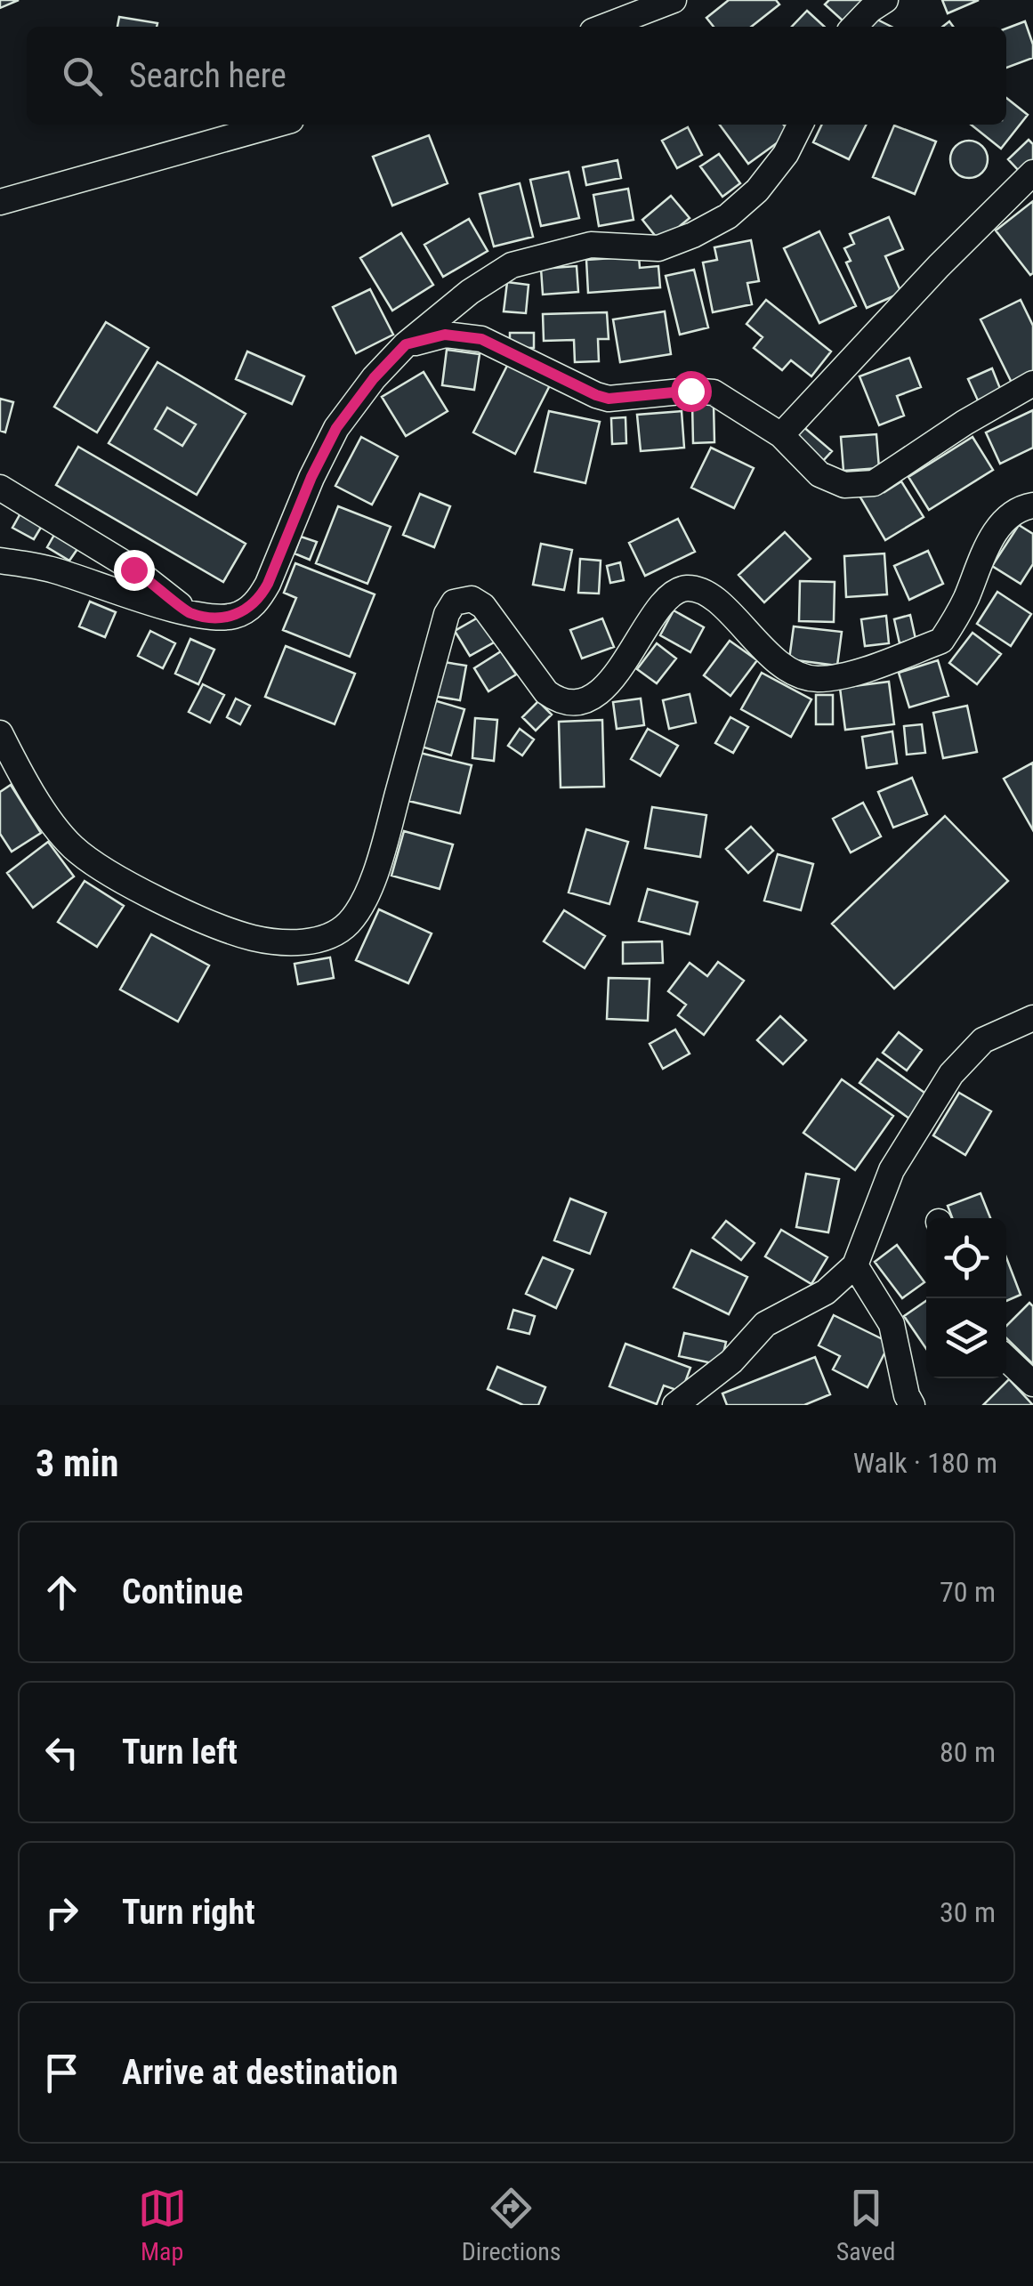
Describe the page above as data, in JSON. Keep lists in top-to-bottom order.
{
  "page": {
    "search": "Search here",
    "heading": ["3 min", "Walk · 180 m"],
    "list": [
      ["Continue", "70 m"],
      ["Turn left", "80 m"],
      ["Turn right", "30 m"],
      "Arrive at destination"
    ],
    "nav": ["Map", "Directions", "Saved"]
  }
}
